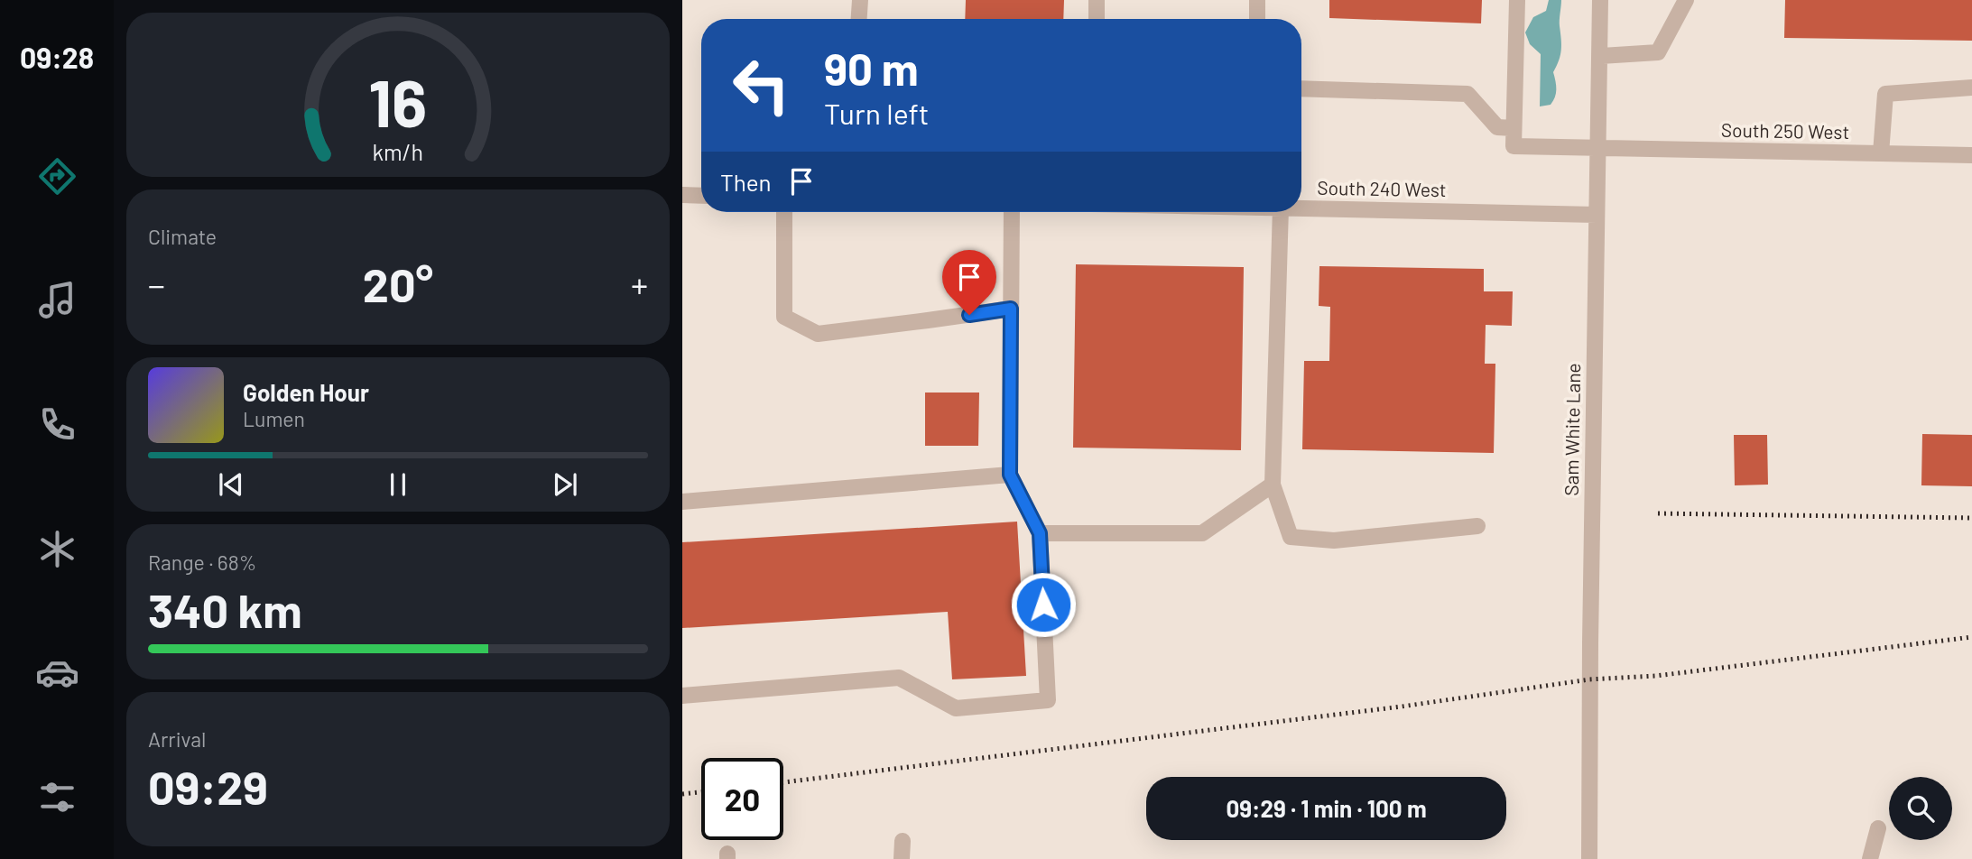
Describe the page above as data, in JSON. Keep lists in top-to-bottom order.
{
  "streets": {
    "street": ["South 250 West", "South 240 West", "Sam White Lane"]
  },
  "crossings": [
    ["South 250 West", "Sam White Lane"],
    ["South 240 West", "Sam White Lane"]
  ],
  "page": {
    "tabs": "09:28",
    "turn": ["90 m", "Turn left"],
    "then": "Then",
    "tile": [
      "Climate",
      ["Range · 68%", "340 km"],
      ["Arrival", "09:29"]
    ],
    "heat": ["−", "20°", "+"],
    "song": ["Golden Hour", "Lumen"],
    "limit": "20",
    "trip": "09:29 · 1 min · 100 m",
    "gauge": ["16", "km/h"]
  }
}
